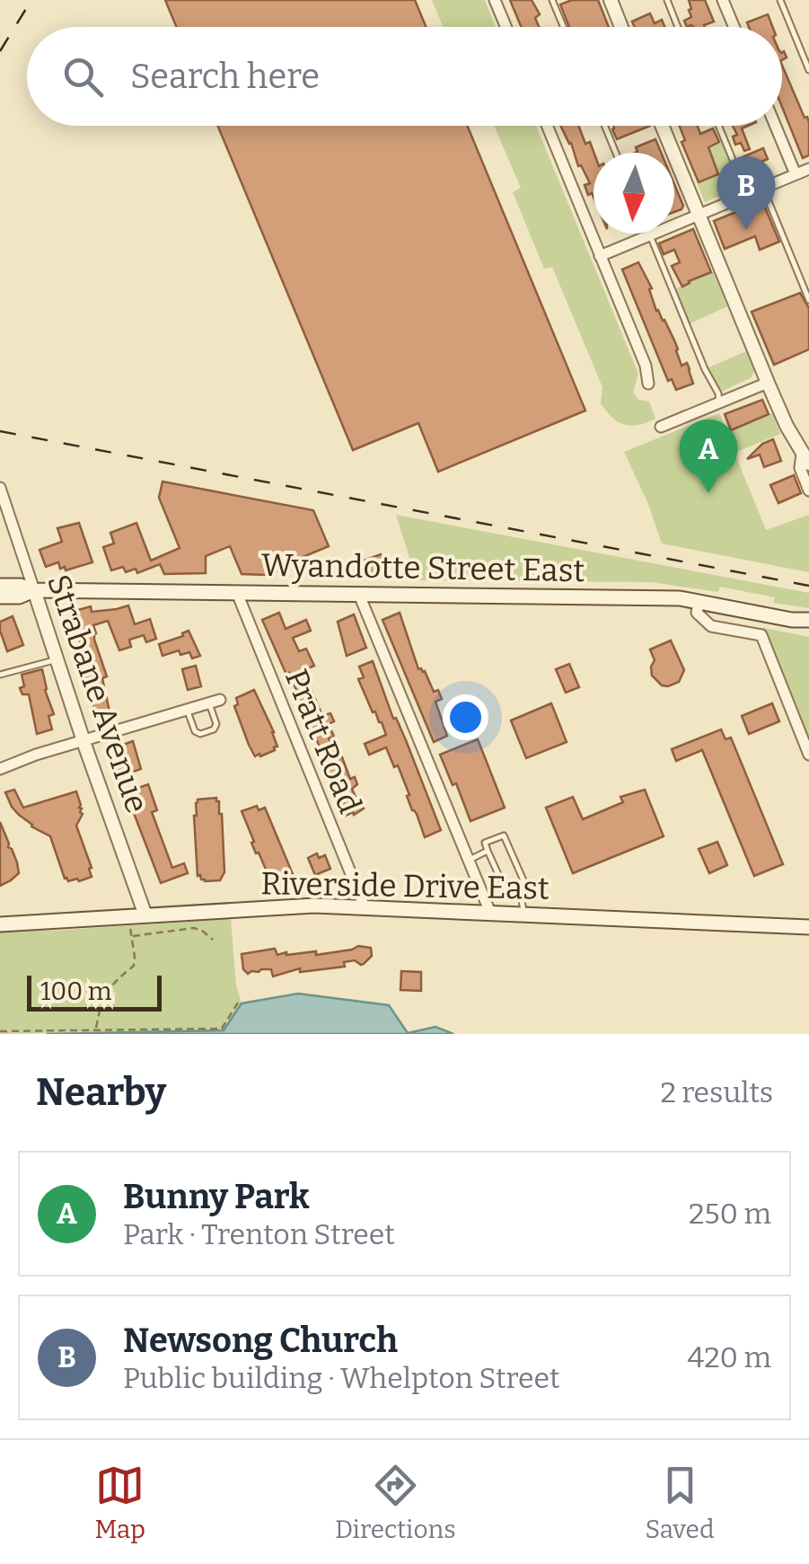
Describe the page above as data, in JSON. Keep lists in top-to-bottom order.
{
  "streets": {
    "main road": ["Wyandotte Street East", "Riverside Drive East"],
    "street": ["Strabane Avenue", "Pratt Road"]
  },
  "crossings": [
    ["Wyandotte Street East", "Strabane Avenue"],
    ["Wyandotte Street East", "Pratt Road"],
    ["Strabane Avenue", "Riverside Drive East"],
    ["Pratt Road", "Riverside Drive East"]
  ],
  "scale_bar": "100 m",
  "north": "bottom",
  "page": {
    "search": "Search here",
    "pins": ["B", "A"],
    "scale": "100 m",
    "heading": ["Nearby", "2 results"],
    "list": [
      {
        "mark": "A",
        "name": "Bunny Park",
        "note": "Park · Trenton Street",
        "value": "250 m"
      },
      {
        "mark": "B",
        "name": "Newsong Church",
        "note": "Public building · Whelpton Street",
        "value": "420 m"
      }
    ],
    "nav": ["Map", "Directions", "Saved"]
  }
}
